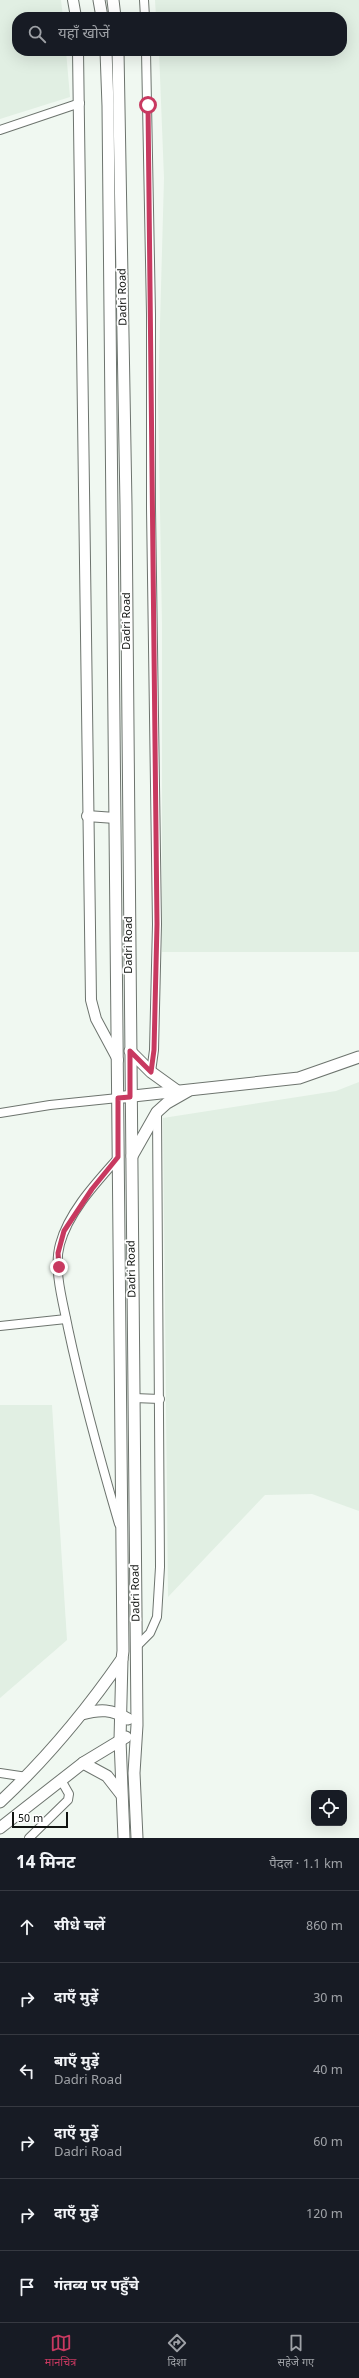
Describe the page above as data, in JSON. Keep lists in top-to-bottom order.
{
  "streets": {
    "main road": ["Dadri Road"]
  },
  "scale_bar": "50 m",
  "page": {
    "search": "यहाँ खोजें",
    "scale": "50 m",
    "heading": ["14 मिनट", "पैदल · 1.1 km"],
    "list": [
      ["सीधे चलें", "860 m"],
      ["दाएँ मुड़ें", "30 m"],
      ["बाएँ मुड़ें", "Dadri Road", "40 m"],
      ["दाएँ मुड़ें", "Dadri Road", "60 m"],
      ["दाएँ मुड़ें", "120 m"],
      "गंतव्य पर पहुँचे"
    ],
    "nav": ["मानचित्र", "दिशा", "सहेजे गए"]
  }
}
